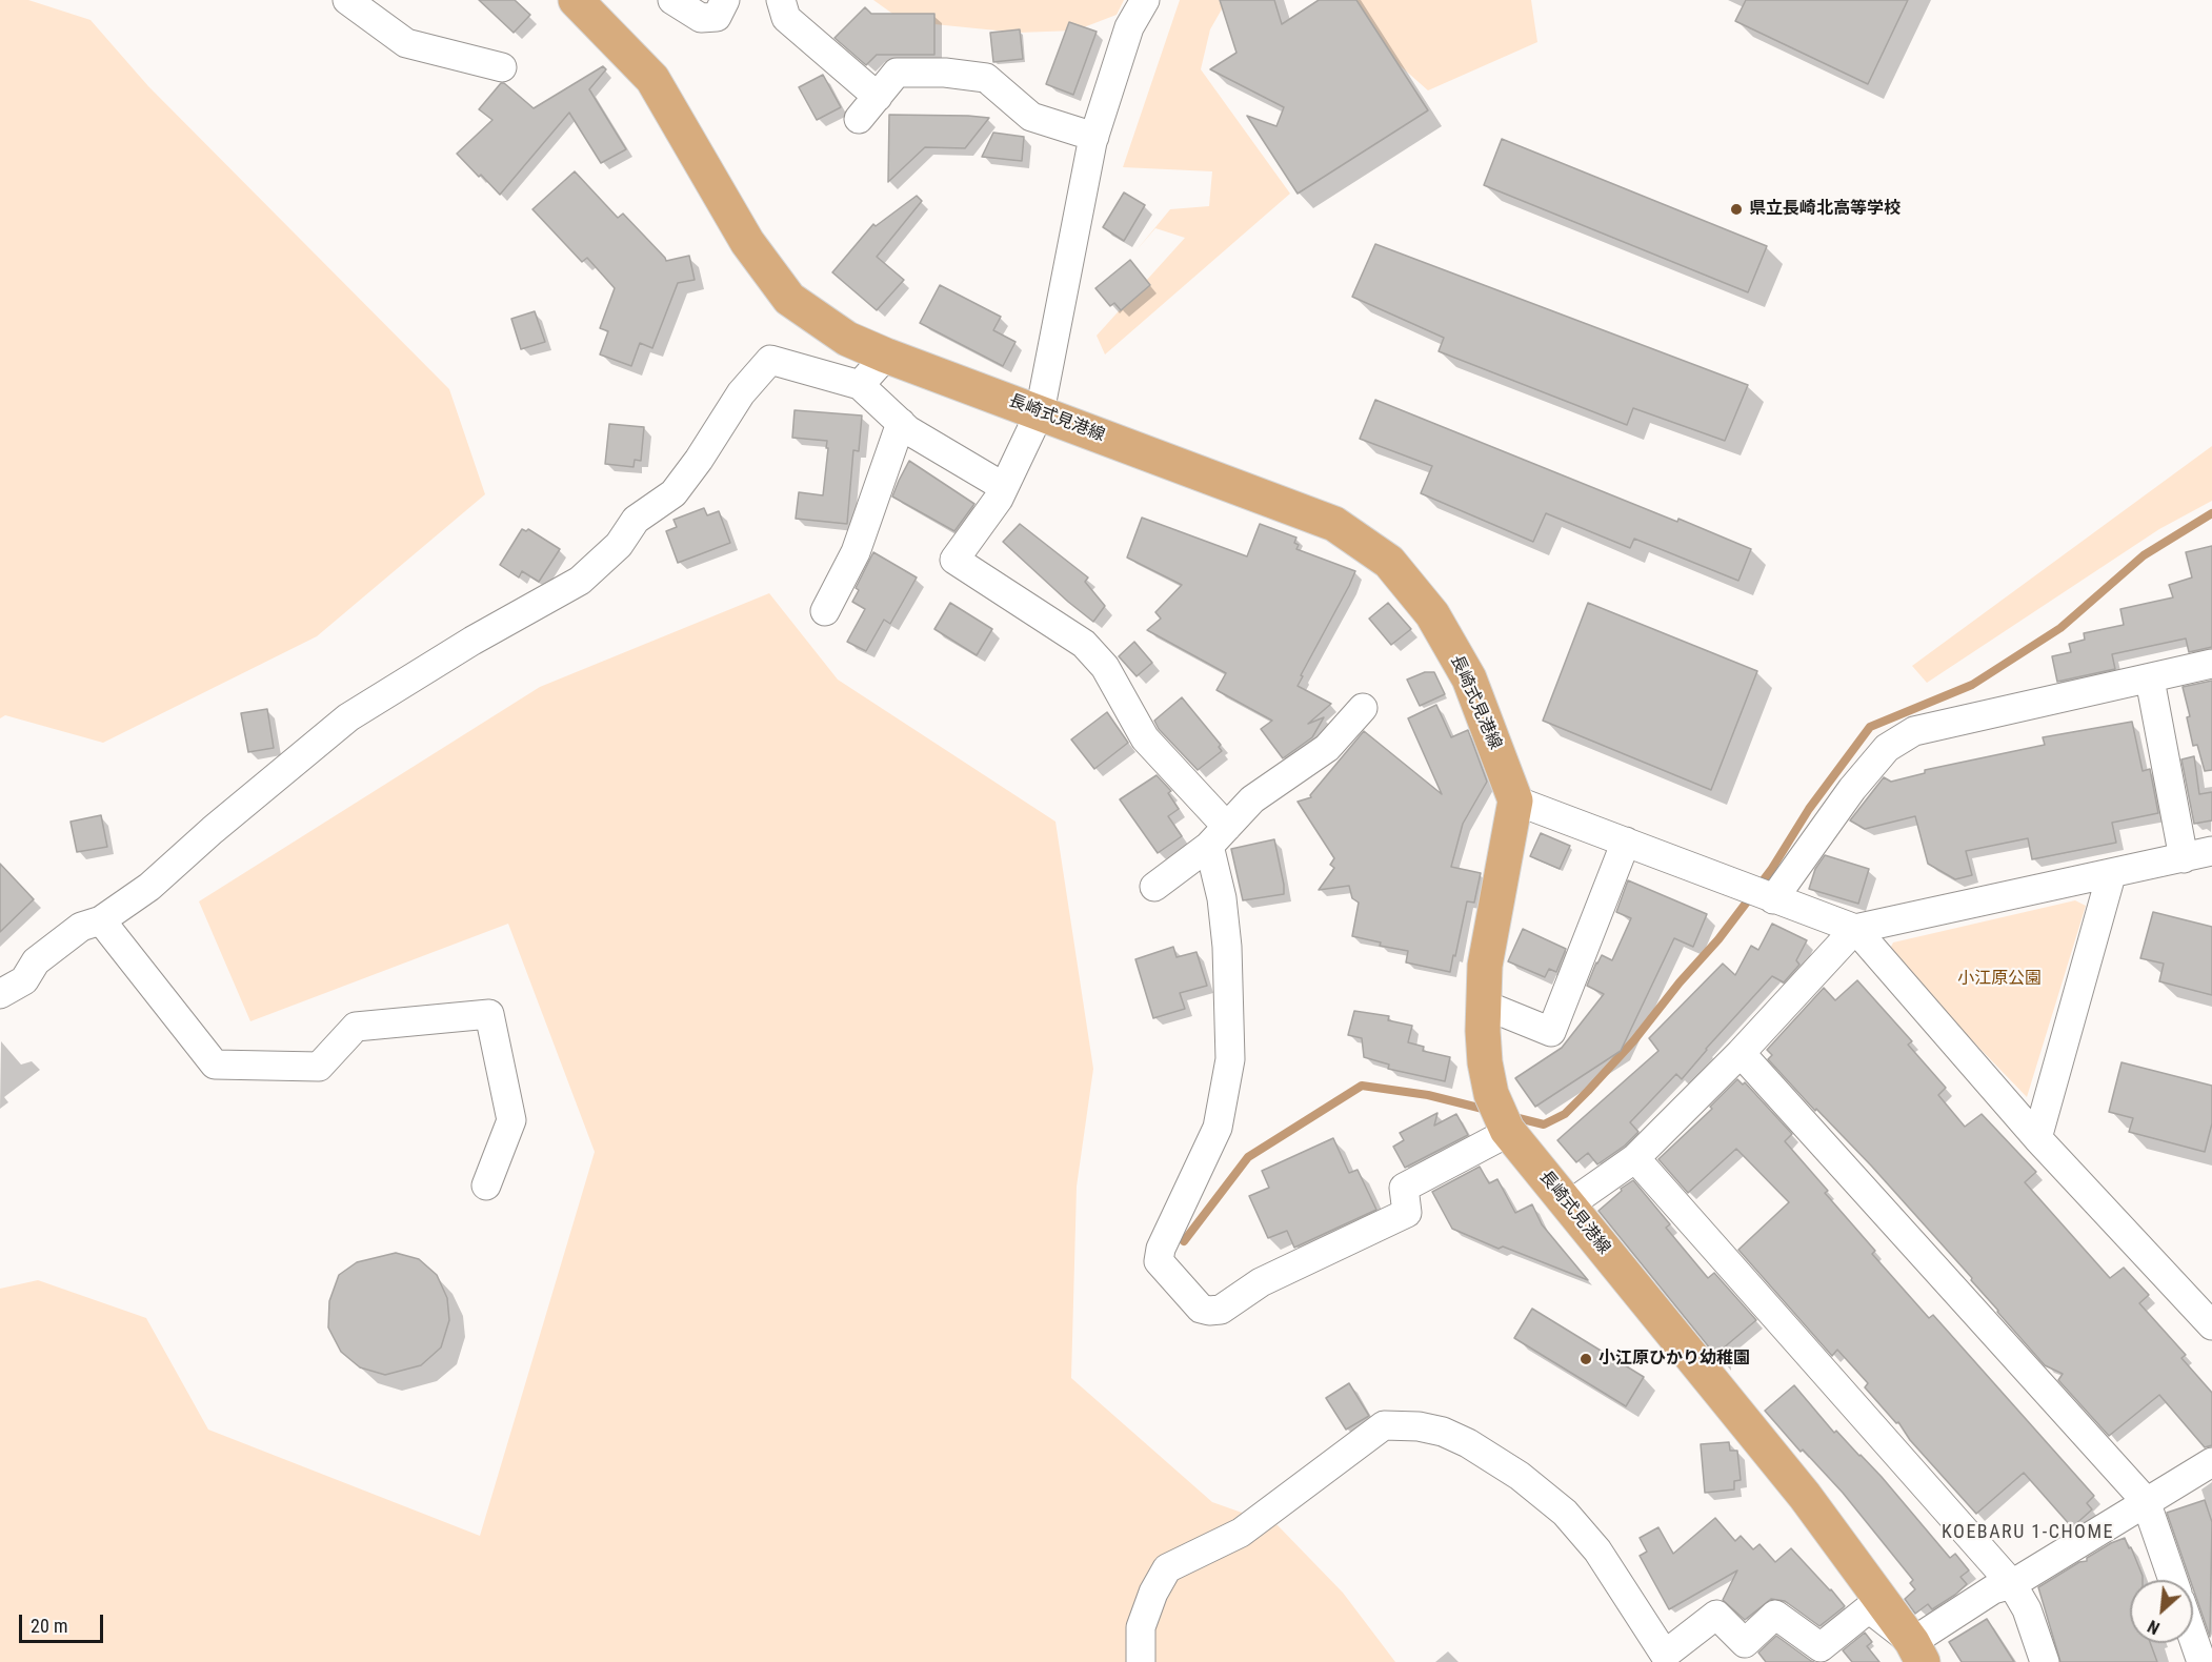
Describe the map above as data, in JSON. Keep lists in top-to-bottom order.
{
  "streets": {
    "main road": ["長崎式見港線"]
  },
  "districts": ["KOEBARU 1-CHOME"],
  "parks": ["小江原公園"],
  "places": ["県立長崎北高等学校", "小江原ひかり幼稚園"],
  "scale_bar": "20 m",
  "north": "bottom left"
}
